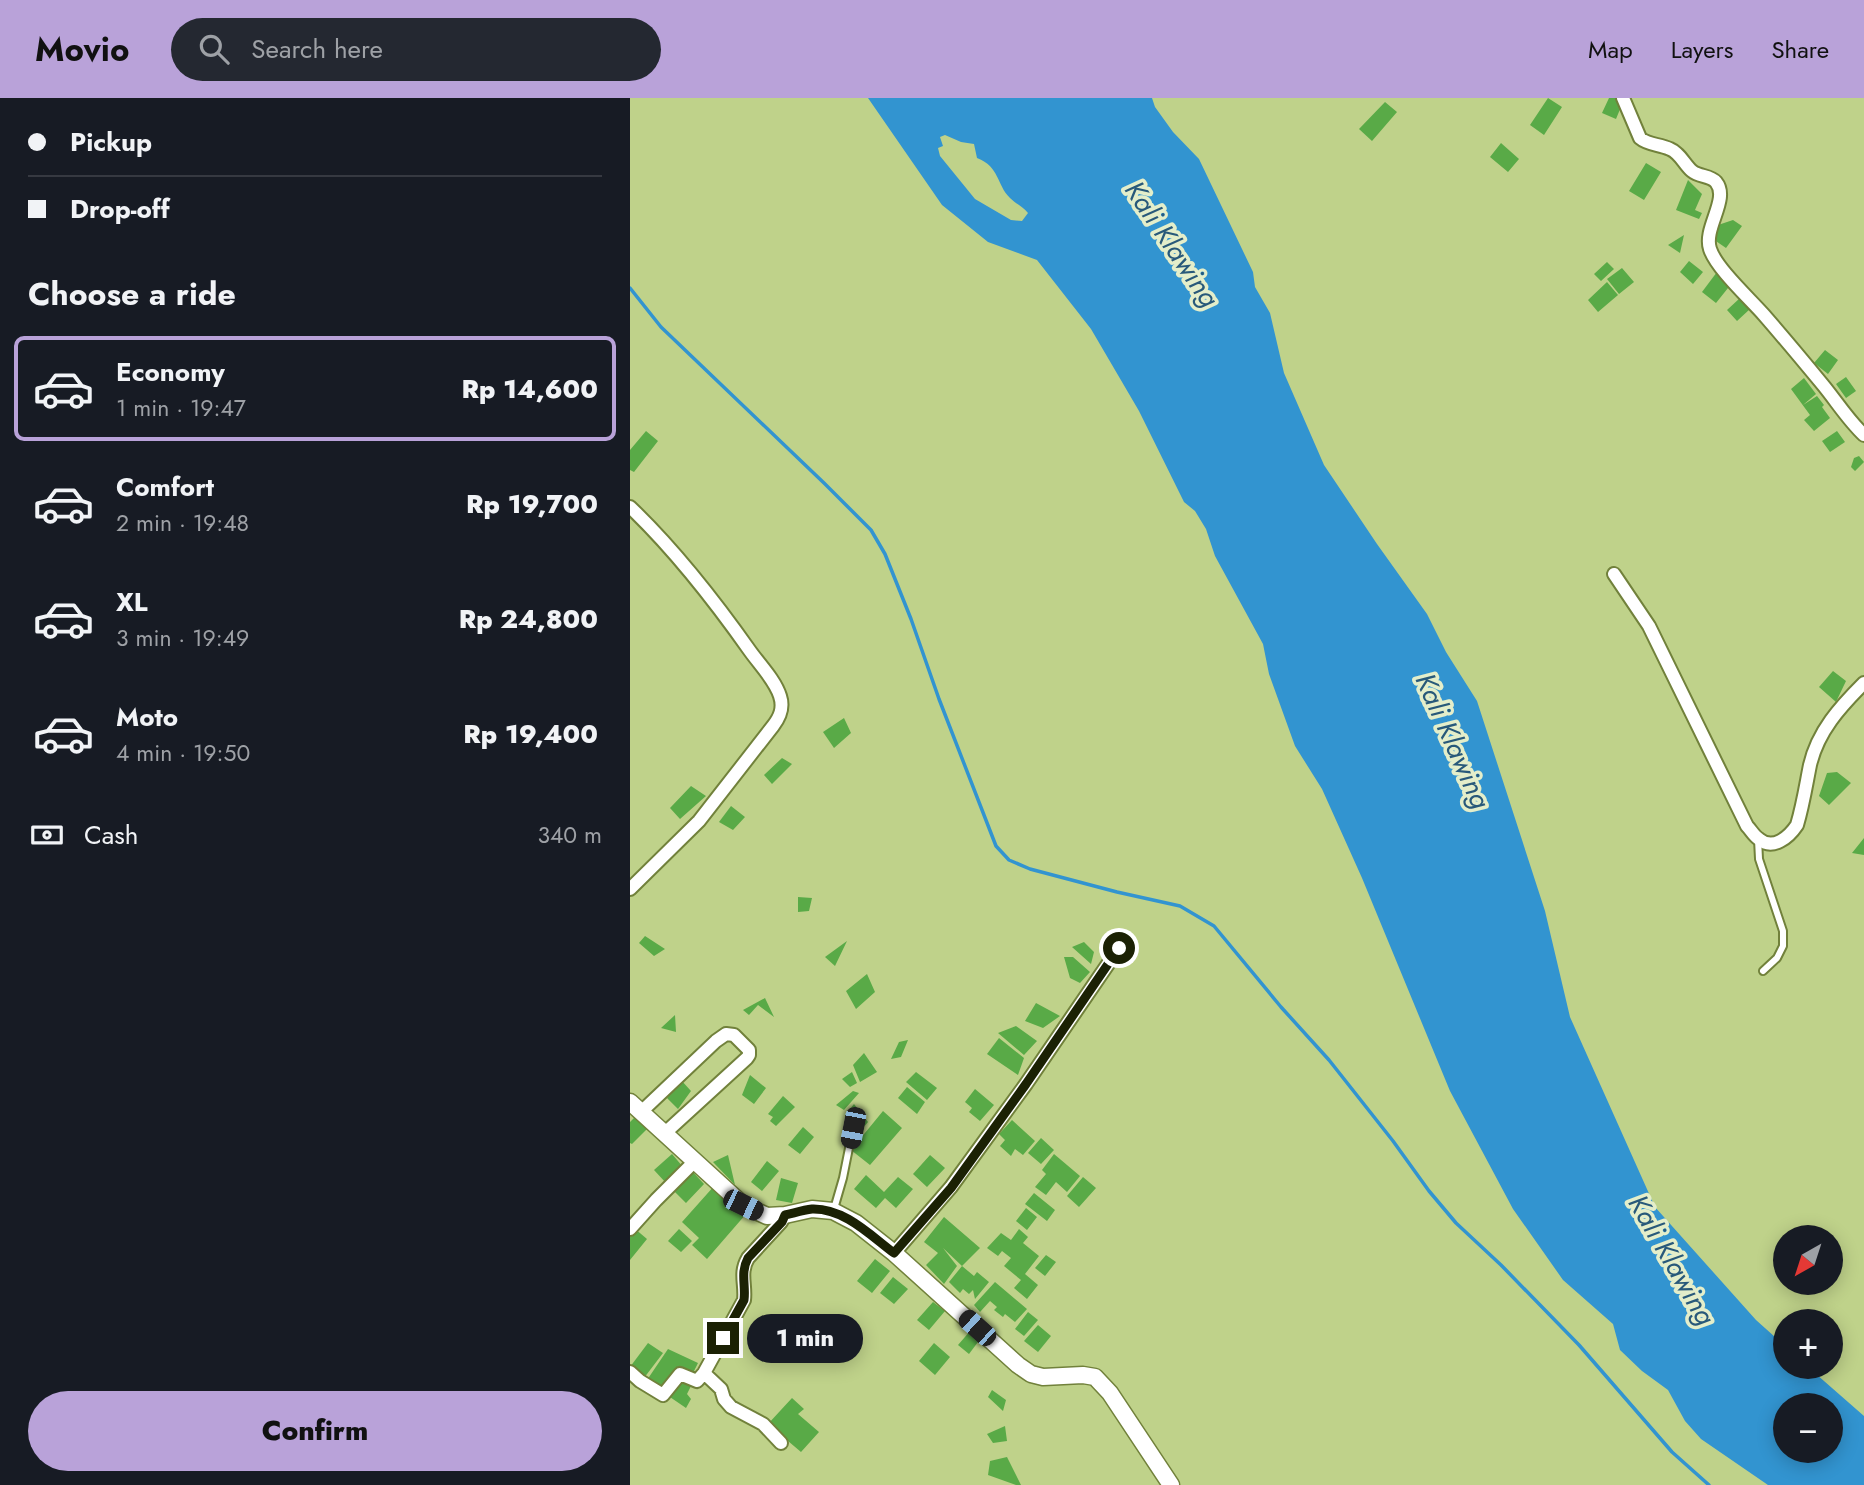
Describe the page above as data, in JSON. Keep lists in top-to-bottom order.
{
  "water": ["Kali Klawing"],
  "north": "bottom left",
  "page": {
    "header": "Movio",
    "search": "Search here",
    "nav": ["Map", "Layers", "Share"],
    "banner": ["Pickup", "Drop-off"],
    "heading": "Choose a ride",
    "list": [
      {
        "name": "Economy",
        "note": "1 min · 19:47",
        "value": "Rp 14,600"
      },
      {
        "name": "Comfort",
        "note": "2 min · 19:48",
        "value": "Rp 19,700"
      },
      {
        "name": "XL",
        "note": "3 min · 19:49",
        "value": "Rp 24,800"
      },
      {
        "name": "Moto",
        "note": "4 min · 19:50",
        "value": "Rp 19,400"
      }
    ],
    "pay": ["Cash", "340 m"],
    "map_buttons": ["+", "−"],
    "bubble": "1 min",
    "buttons": "Confirm"
  }
}
